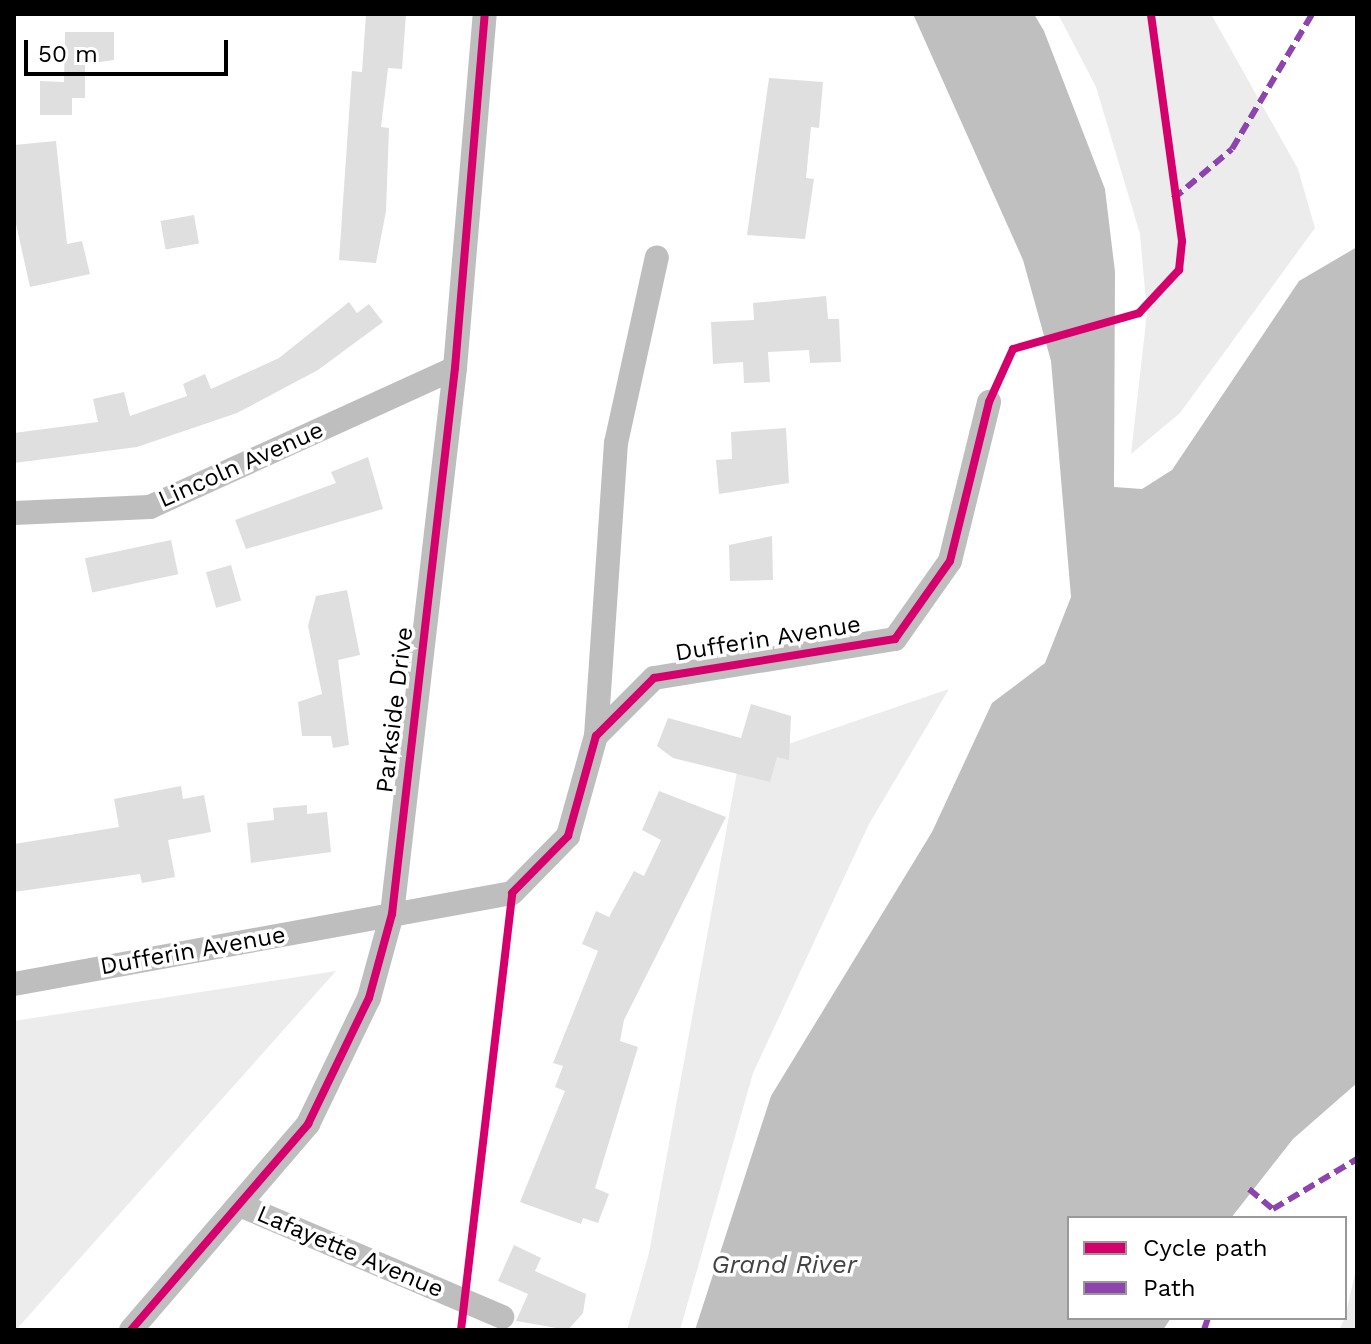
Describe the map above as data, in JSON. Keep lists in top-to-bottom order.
{
  "streets": {
    "street": [
      "Lincoln Avenue",
      "Dufferin Avenue",
      "Parkside Drive",
      "Lafayette Avenue"
    ]
  },
  "crossings": [
    ["Lincoln Avenue", "Parkside Drive"],
    ["Dufferin Avenue", "Parkside Drive"],
    ["Parkside Drive", "Lafayette Avenue"]
  ],
  "water": ["Grand River"],
  "legend": ["Cycle path", "Path"],
  "scale_bar": "50 m"
}
